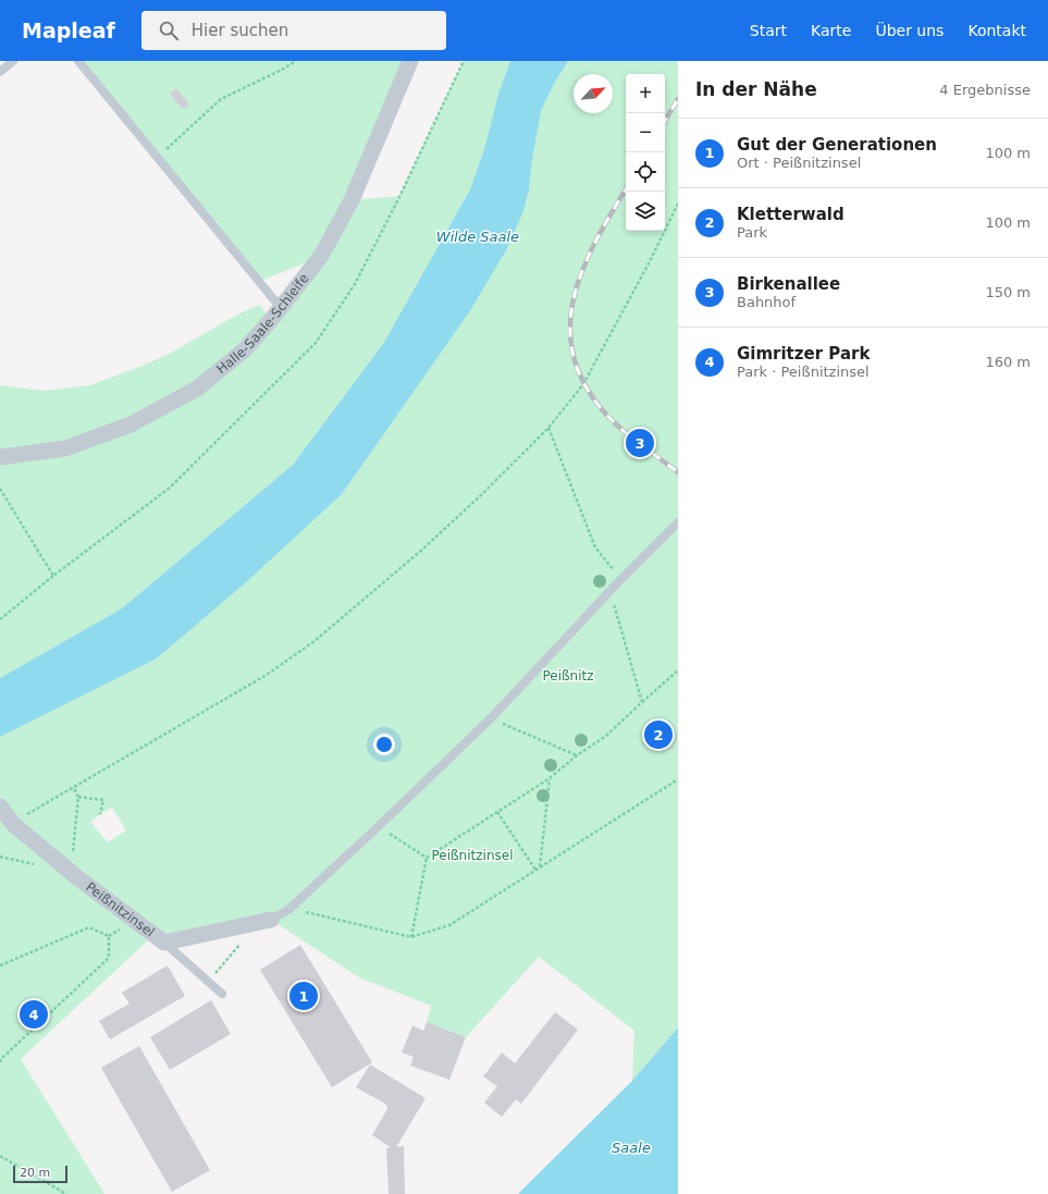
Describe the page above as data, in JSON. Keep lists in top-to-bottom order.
{
  "streets": {
    "street": ["Halle-Saale-Schleife", "Peißnitzinsel"]
  },
  "water": ["Wilde Saale", "Saale"],
  "parks": ["Peißnitz", "Peißnitzinsel"],
  "scale_bar": "20 m",
  "north": "top right",
  "page": {
    "header": "Mapleaf",
    "search": "Hier suchen",
    "nav": [
      "Start",
      "Karte",
      "Über uns",
      "Kontakt"
    ],
    "heading": ["In der Nähe", "4 Ergebnisse"],
    "map_buttons": ["+", "−"],
    "list": [
      {
        "mark": "1",
        "name": "Gut der Generationen",
        "note": "Ort · Peißnitzinsel",
        "value": "100 m"
      },
      {
        "mark": "2",
        "name": "Kletterwald",
        "note": "Park",
        "value": "100 m"
      },
      {
        "mark": "3",
        "name": "Birkenallee",
        "note": "Bahnhof",
        "value": "150 m"
      },
      {
        "mark": "4",
        "name": "Gimritzer Park",
        "note": "Park · Peißnitzinsel",
        "value": "160 m"
      }
    ],
    "pins": [
      "3",
      "2",
      "1",
      "4"
    ],
    "scale": "20 m"
  }
}
